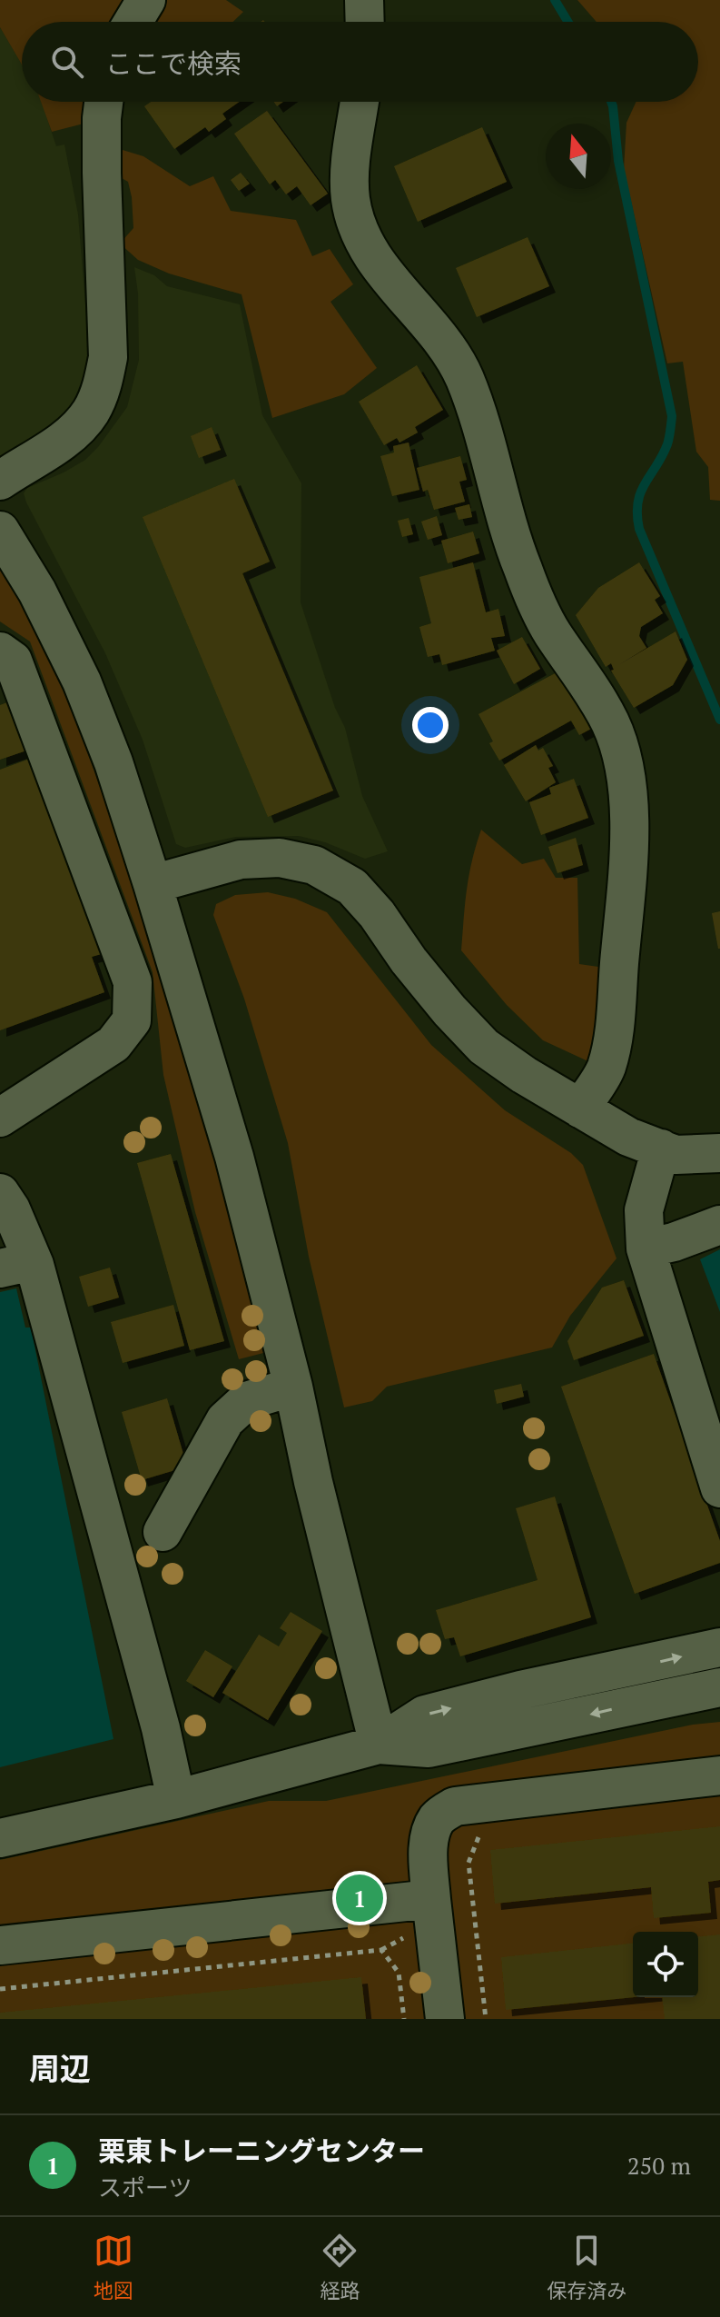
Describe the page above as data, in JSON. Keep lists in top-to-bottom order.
{
  "north": "top",
  "page": {
    "search": "ここで検索",
    "pins": "1",
    "heading": "周辺",
    "list": [
      {
        "mark": "1",
        "name": "栗東トレーニングセンター",
        "note": "スポーツ",
        "value": "250 m"
      }
    ],
    "nav": ["地図", "経路", "保存済み"]
  }
}
